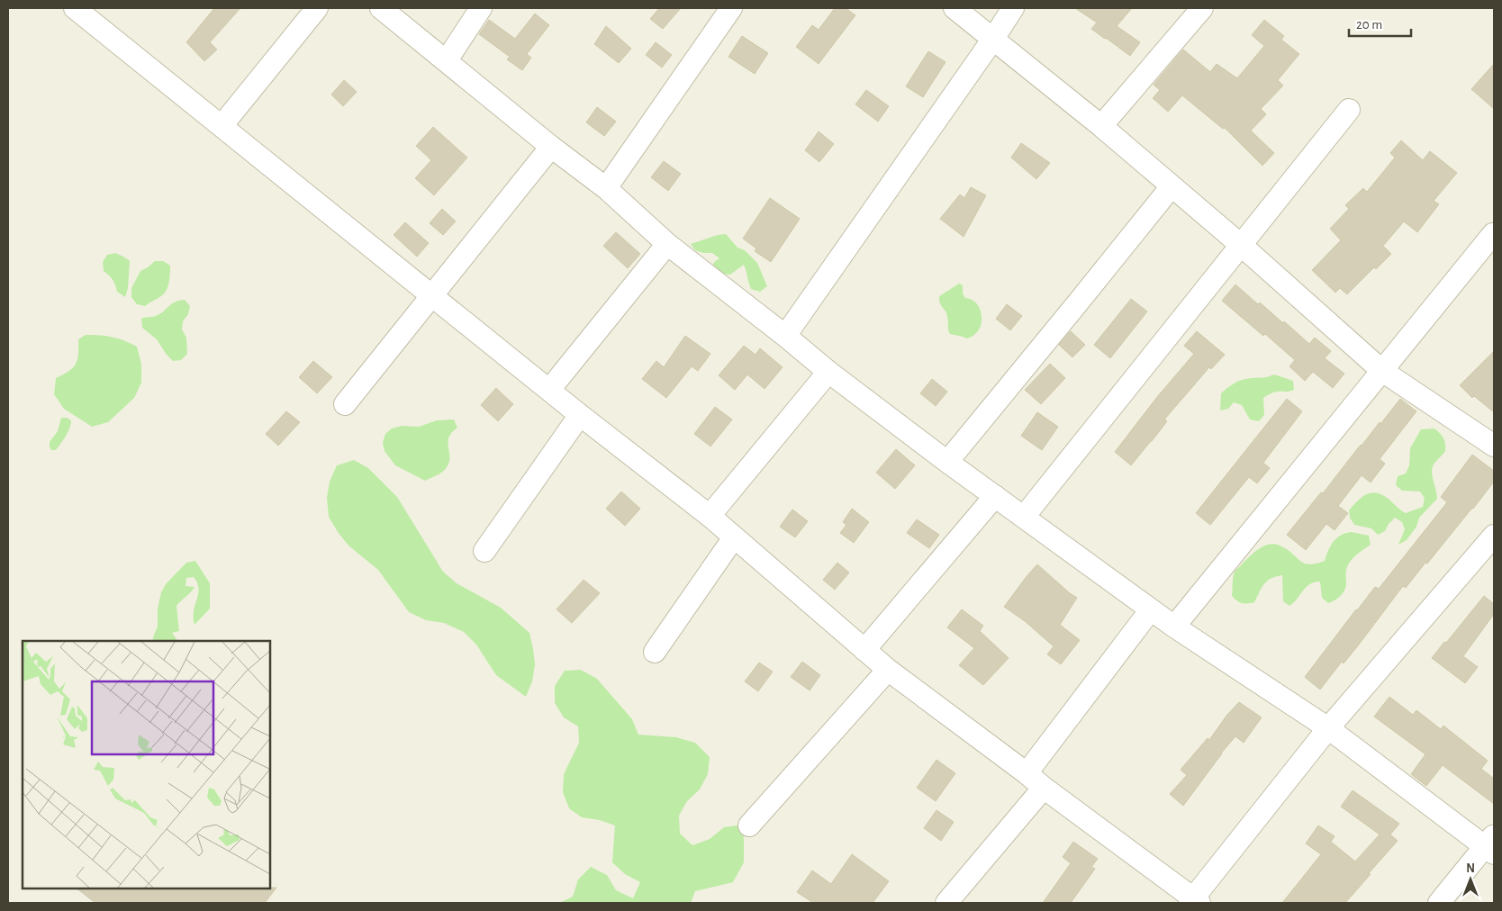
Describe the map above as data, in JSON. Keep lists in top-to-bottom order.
{
  "scale_bar": "20 m",
  "north": "top"
}
